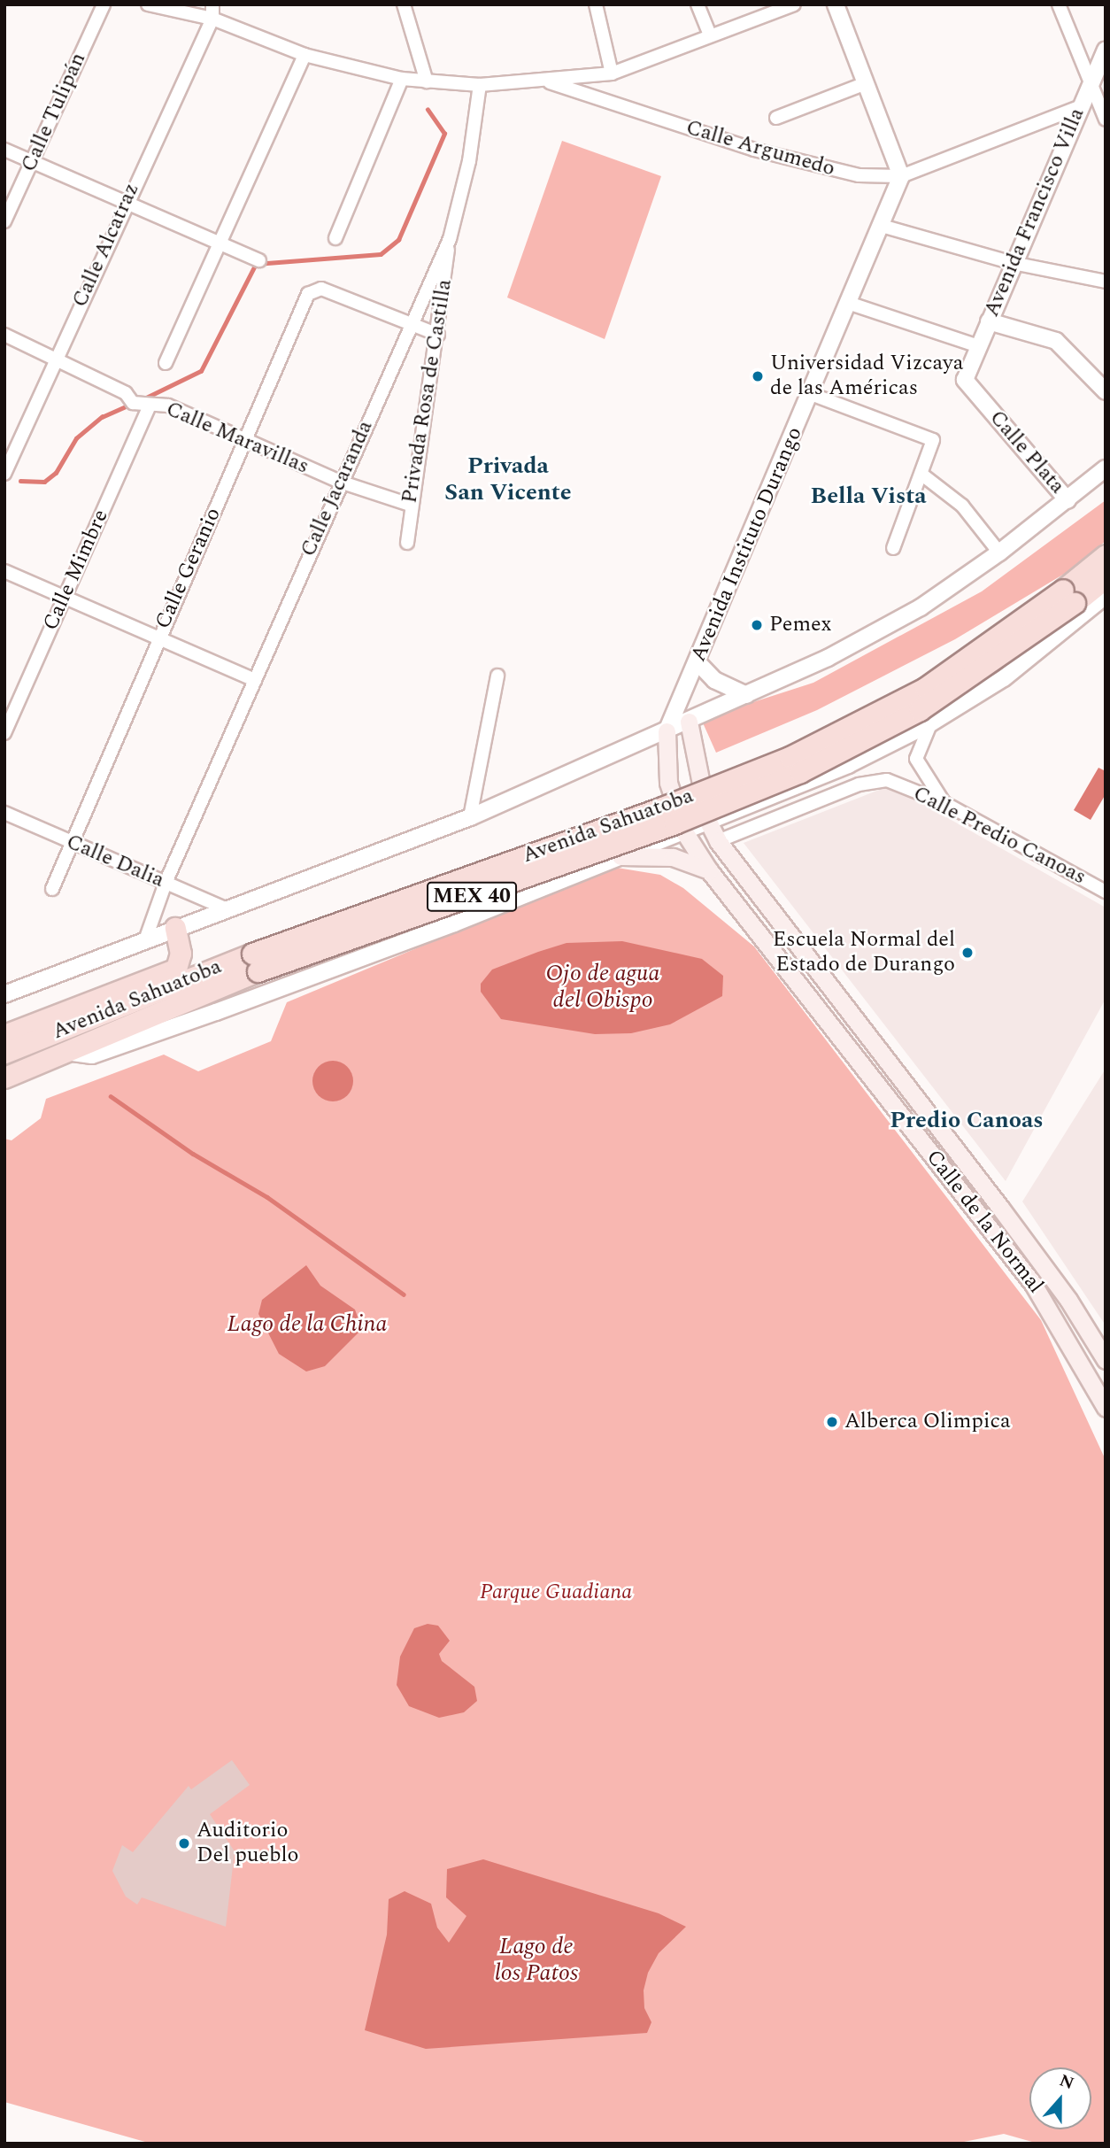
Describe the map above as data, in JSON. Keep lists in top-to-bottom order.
{
  "streets": {
    "main road": ["Avenida Sahuatoba", "MEX 40", "Calle de la Normal"],
    "street": [
      "Calle Tulipán",
      "Calle Argumedo",
      "Avenida Francisco Villa",
      "Calle Alcatraz",
      "Privada Rosa de Castilla",
      "Calle Maravillas",
      "Calle Plata",
      "Calle Jacaranda",
      "Avenida Instituto Durango",
      "Calle Geranio",
      "Calle Mimbre",
      "Calle Predio Canoas",
      "Calle Dalia"
    ]
  },
  "crossings": [
    ["Calle Argumedo", "Avenida Instituto Durango"],
    ["Avenida Francisco Villa", "Calle Plata"],
    ["Calle Alcatraz", "Calle Maravillas"],
    ["Privada Rosa de Castilla", "Calle Maravillas"],
    ["Privada Rosa de Castilla", "Calle Jacaranda"],
    ["Calle Maravillas", "Calle Jacaranda"],
    ["Calle Maravillas", "Calle Geranio"],
    ["Calle Maravillas", "Calle Mimbre"],
    ["Calle Jacaranda", "Calle Geranio"],
    ["Calle Jacaranda", "Calle Dalia"],
    ["Avenida Instituto Durango", "Calle de la Normal"],
    ["Calle Geranio", "Calle Dalia"],
    ["Avenida Sahuatoba", "MEX 40"],
    ["Calle Predio Canoas", "Calle de la Normal"]
  ],
  "districts": ["Privada San Vicente", "Bella Vista", "Predio Canoas"],
  "water": ["Ojo de agua del Obispo", "Lago de la China", "Lago de los Patos"],
  "parks": ["Parque Guadiana"],
  "places": [
    "Universidad Vizcaya de las Américas",
    "Pemex",
    "Escuela Normal del Estado de Durango",
    "Alberca Olimpica",
    "Auditorio Del pueblo"
  ],
  "north": "top"
}
